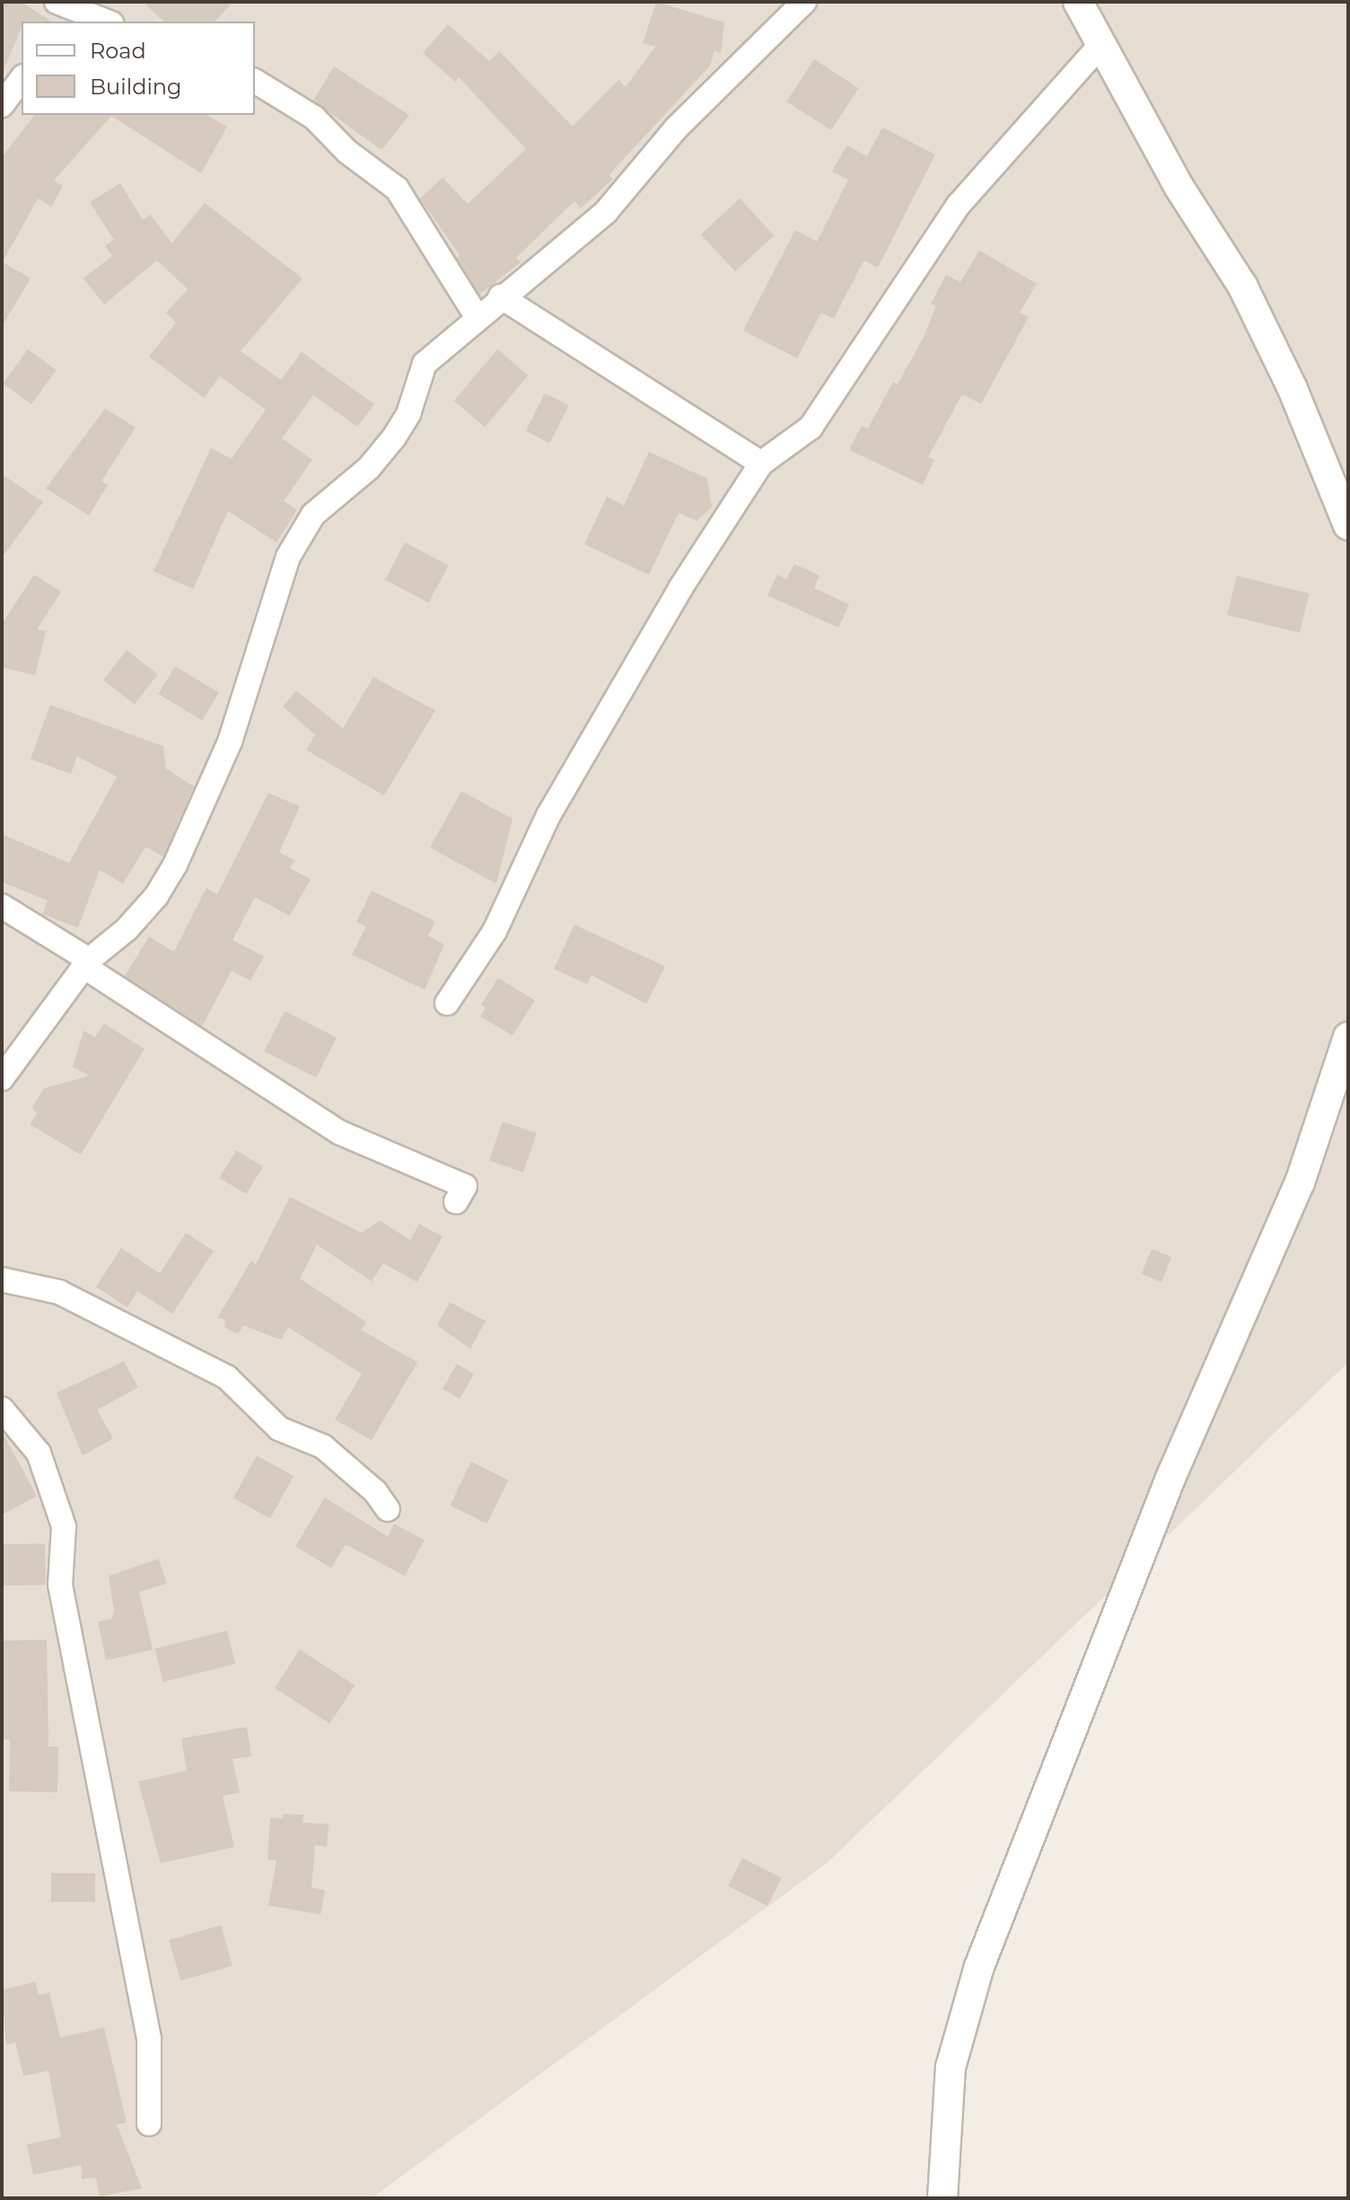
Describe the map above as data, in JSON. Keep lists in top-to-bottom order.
{
  "legend": ["Road", "Building"]
}
